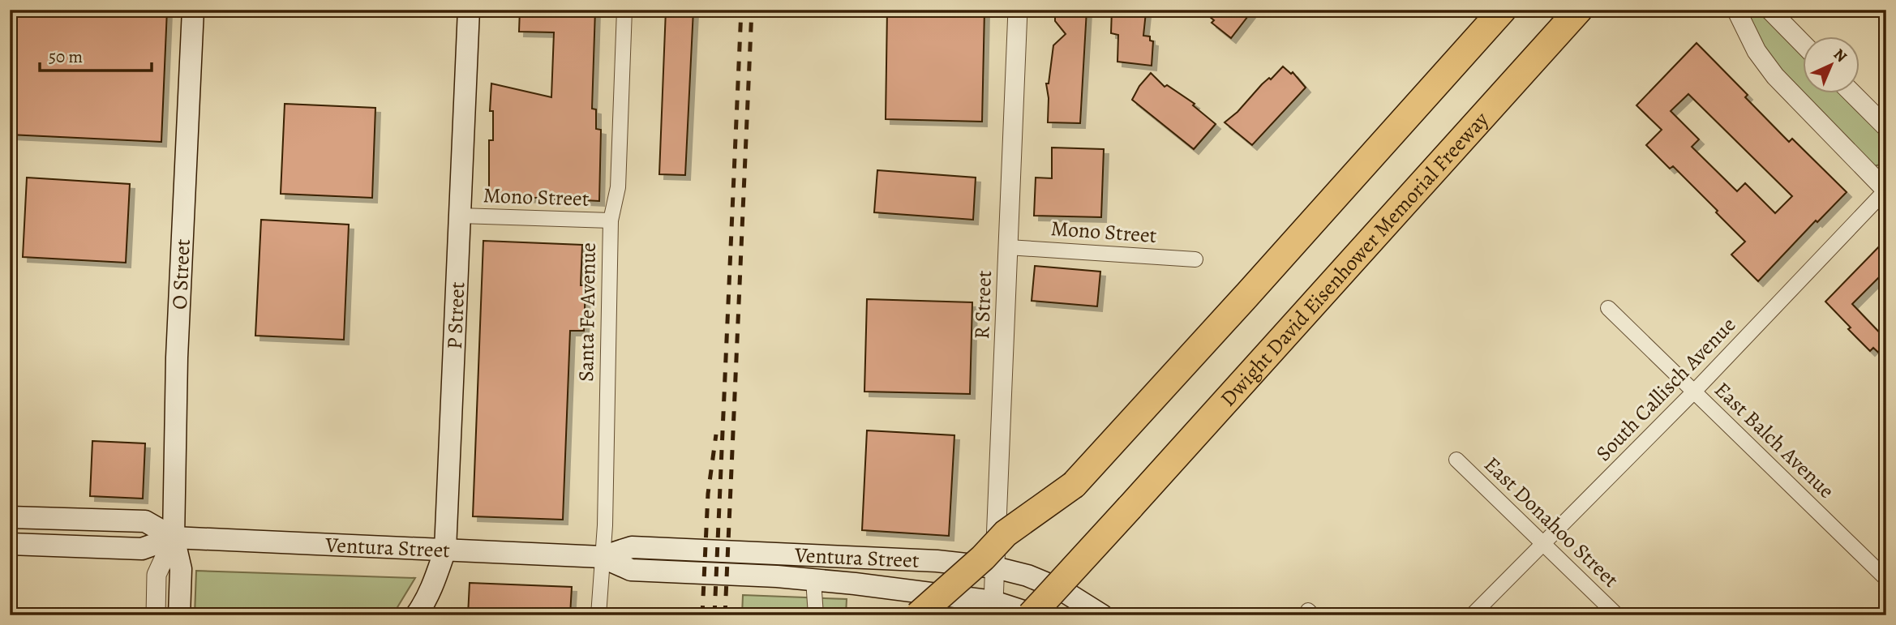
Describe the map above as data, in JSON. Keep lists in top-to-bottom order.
{
  "streets": {
    "highway": ["Dwight David Eisenhower Memorial Freeway"],
    "main road": ["O Street", "P Street", "Ventura Street"],
    "street": [
      "Mono Street",
      "R Street",
      "Santa Fe Avenue",
      "South Callisch Avenue",
      "East Balch Avenue",
      "East Donahoo Street"
    ]
  },
  "crossings": [
    ["Mono Street", "R Street"],
    ["Mono Street", "Santa Fe Avenue"],
    ["Mono Street", "P Street"],
    ["O Street", "Ventura Street"],
    ["R Street", "Ventura Street"],
    ["Santa Fe Avenue", "Ventura Street"],
    ["P Street", "Ventura Street"],
    ["South Callisch Avenue", "East Balch Avenue"],
    ["South Callisch Avenue", "East Donahoo Street"]
  ],
  "scale_bar": "50 m",
  "north": "top right"
}
